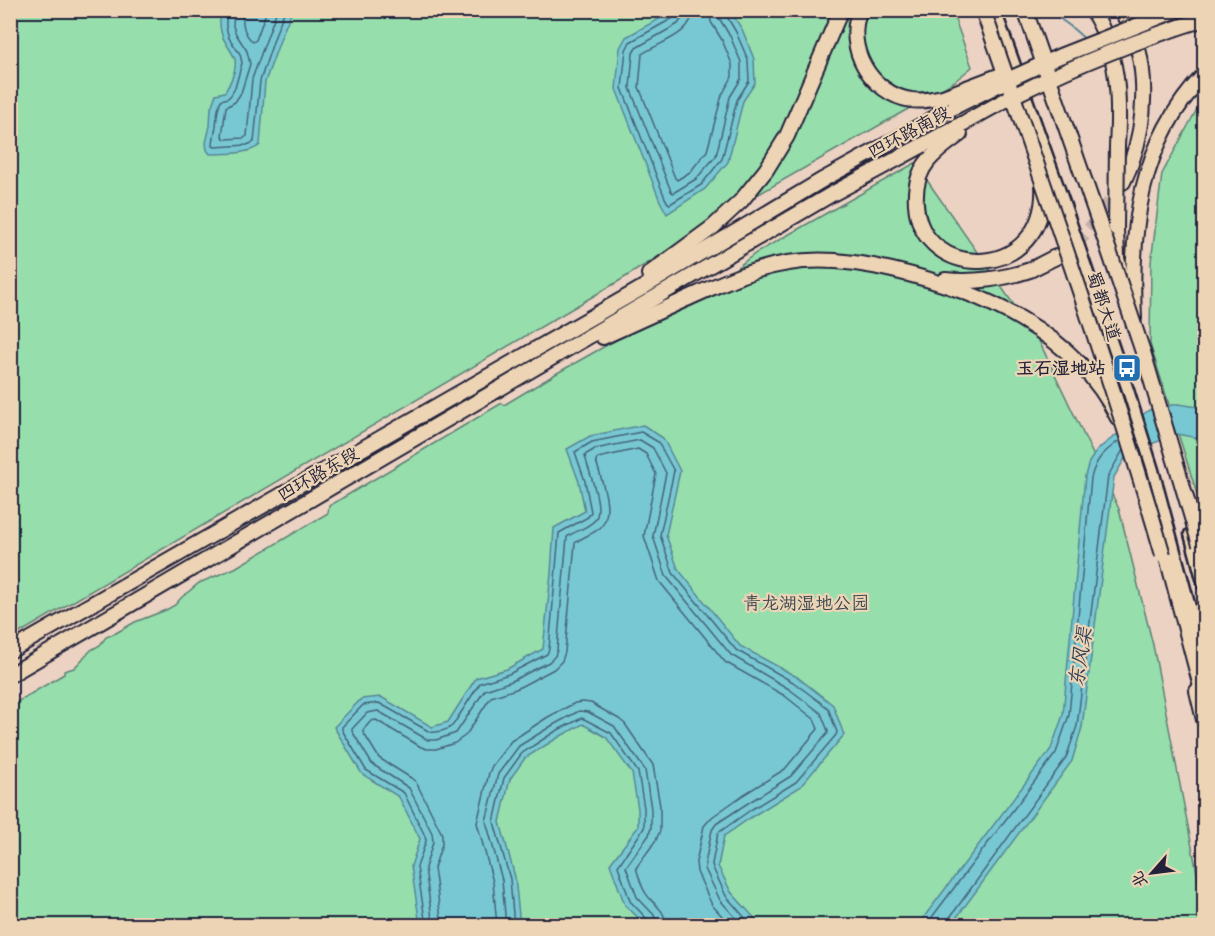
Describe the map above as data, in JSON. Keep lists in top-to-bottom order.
{
  "streets": {
    "highway": ["四环路南段", "蜀都大道", "四环路东段"]
  },
  "crossings": [
    ["四环路南段", "四环路东段"]
  ],
  "water": ["东风渠"],
  "parks": ["青龙湖湿地公园"],
  "places": {
    "bus stop": ["玉石湿地站"]
  },
  "north": "bottom left"
}
